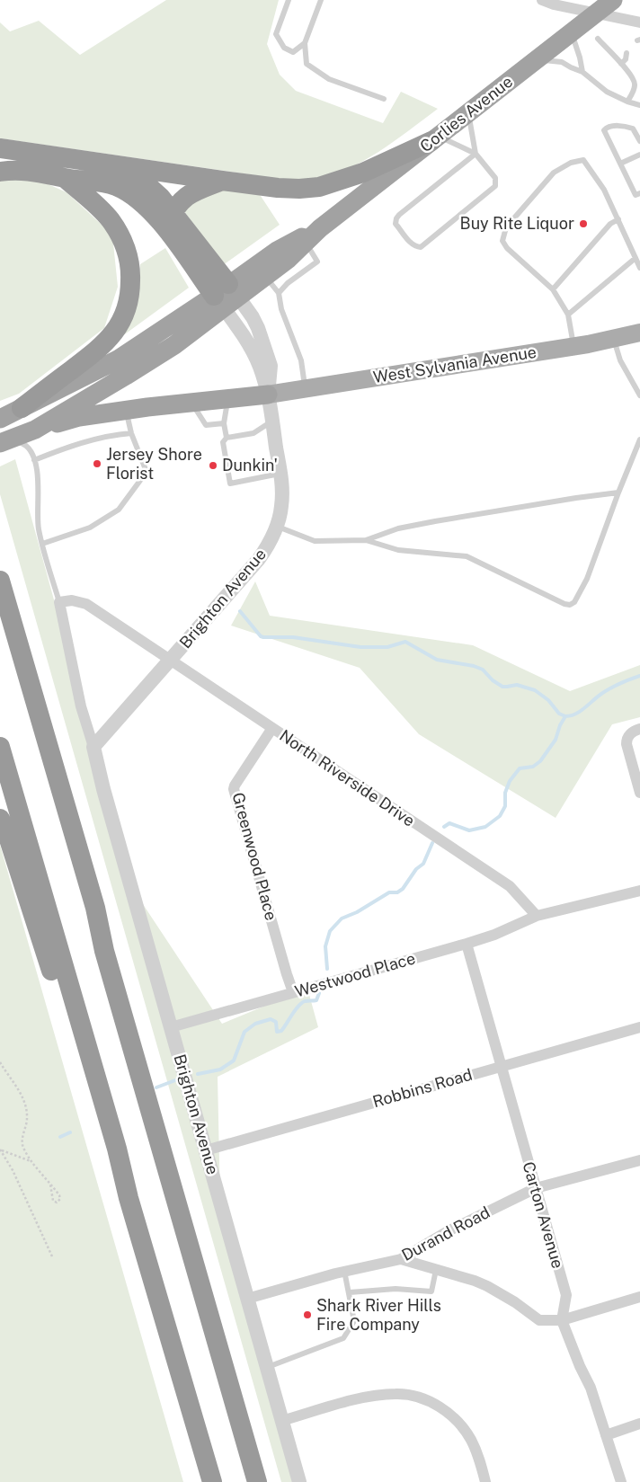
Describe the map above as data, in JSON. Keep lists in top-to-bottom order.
{
  "streets": {
    "highway": ["Corlies Avenue"],
    "main road": ["West Sylvania Avenue"],
    "street": [
      "Brighton Avenue",
      "North Riverside Drive",
      "Greenwood Place",
      "Westwood Place",
      "Robbins Road",
      "Carton Avenue",
      "Durand Road"
    ]
  },
  "crossings": [
    ["West Sylvania Avenue", "Brighton Avenue"],
    ["Brighton Avenue", "North Riverside Drive"],
    ["Brighton Avenue", "Westwood Place"],
    ["Brighton Avenue", "Robbins Road"],
    ["Brighton Avenue", "Durand Road"],
    ["North Riverside Drive", "Greenwood Place"],
    ["North Riverside Drive", "Westwood Place"],
    ["Greenwood Place", "Westwood Place"],
    ["Westwood Place", "Carton Avenue"],
    ["Robbins Road", "Carton Avenue"],
    ["Carton Avenue", "Durand Road"]
  ],
  "places": [
    "Buy Rite Liquor",
    "Jersey Shore Florist",
    "Dunkin'",
    "Shark River Hills Fire Company"
  ]
}
